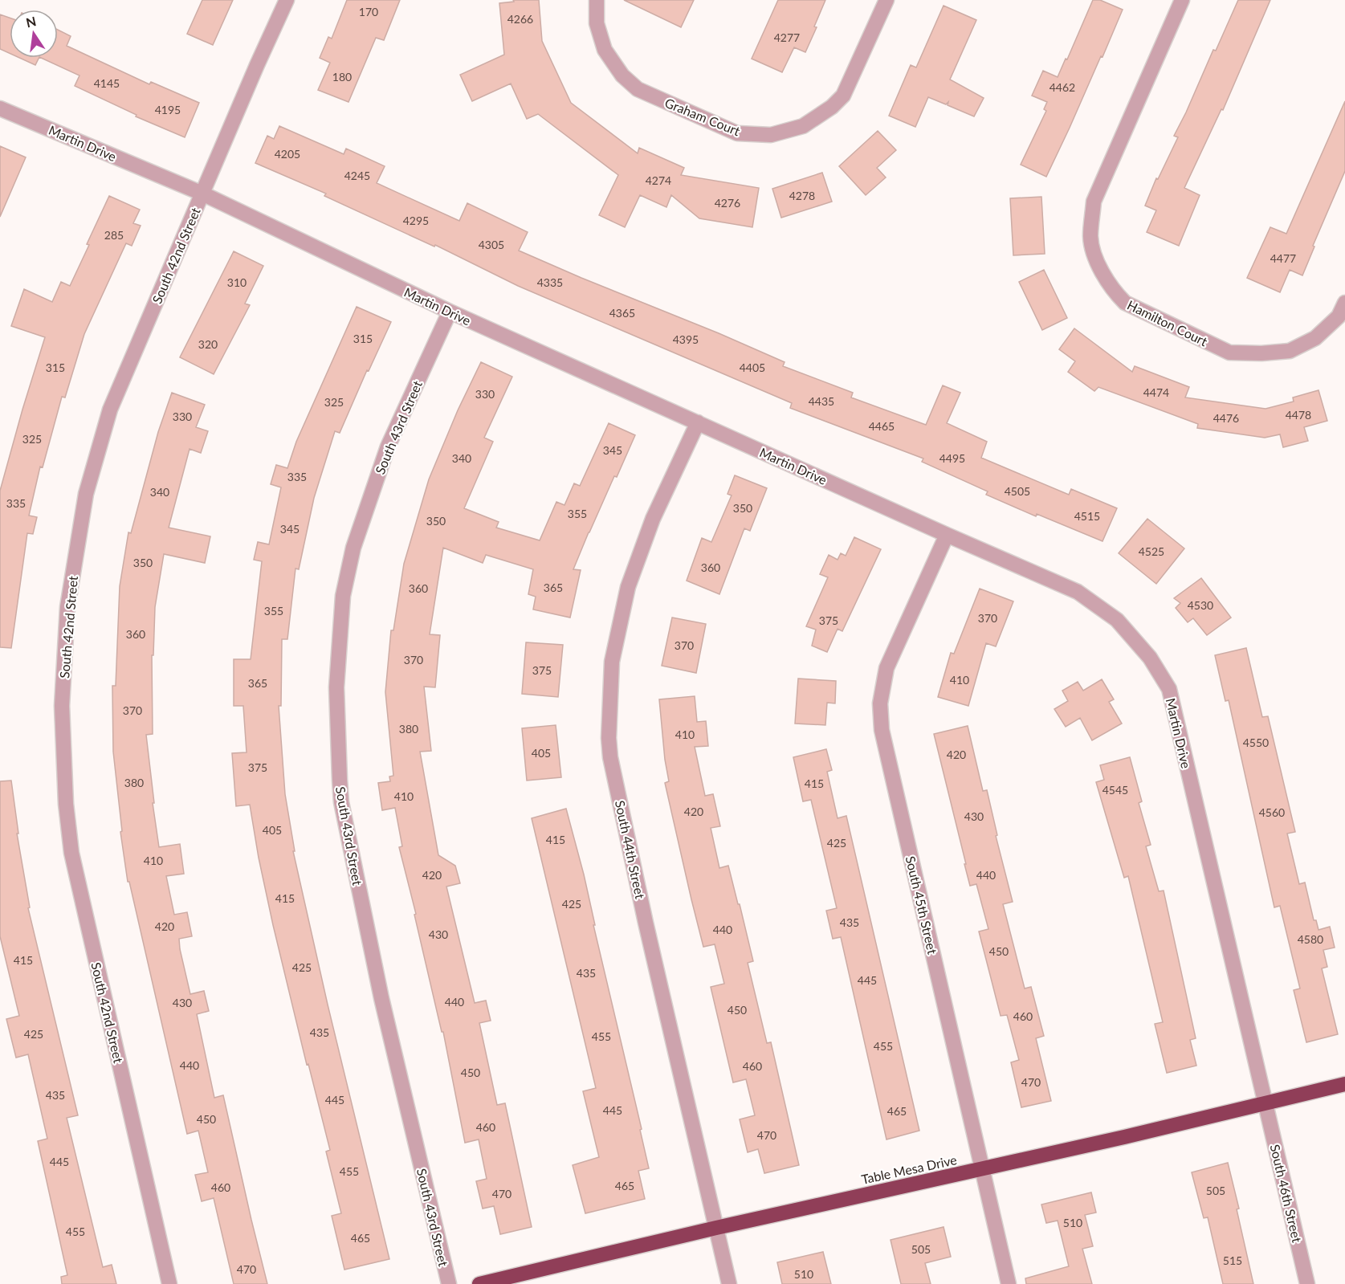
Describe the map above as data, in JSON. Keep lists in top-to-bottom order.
{
  "streets": {
    "highway": ["Table Mesa Drive"],
    "street": [
      "Graham Court",
      "Martin Drive",
      "South 42nd Street",
      "Hamilton Court",
      "South 43rd Street",
      "South 44th Street",
      "South 45th Street",
      "South 46th Street"
    ]
  },
  "crossings": [
    ["Martin Drive", "South 42nd Street"],
    ["Martin Drive", "South 43rd Street"],
    ["Martin Drive", "South 44th Street"],
    ["Martin Drive", "South 45th Street"],
    ["Martin Drive", "Table Mesa Drive"],
    ["Martin Drive", "South 46th Street"],
    ["South 44th Street", "Table Mesa Drive"],
    ["South 45th Street", "Table Mesa Drive"],
    ["Table Mesa Drive", "South 46th Street"]
  ],
  "house_numbers": [
    "170",
    "4266",
    "4277",
    "180",
    "4145",
    "4462",
    "4195",
    "4205",
    "4245",
    "4274",
    "4278",
    "4276",
    "4295",
    "285",
    "4305",
    "4477",
    "310",
    "4335",
    "4365",
    "315",
    "4395",
    "320",
    "315",
    "4405",
    "4474",
    "330",
    "4435",
    "325",
    "4478",
    "330",
    "4476",
    "4465",
    "325",
    "345",
    "340",
    "4495",
    "335",
    "4505",
    "340",
    "335",
    "350",
    "355",
    "4515",
    "350",
    "345",
    "4525",
    "350",
    "360",
    "365",
    "360",
    "4530",
    "355",
    "370",
    "375",
    "360",
    "370",
    "370",
    "375",
    "410",
    "365",
    "370",
    "380",
    "410",
    "4550",
    "405",
    "420",
    "375",
    "380",
    "415",
    "4545",
    "410",
    "420",
    "4560",
    "430",
    "405",
    "415",
    "425",
    "410",
    "420",
    "440",
    "415",
    "425",
    "435",
    "420",
    "440",
    "430",
    "4580",
    "450",
    "415",
    "425",
    "435",
    "445",
    "440",
    "430",
    "450",
    "460",
    "435",
    "425",
    "455",
    "455",
    "440",
    "460",
    "450",
    "470",
    "435",
    "445",
    "445",
    "465",
    "450",
    "460",
    "470",
    "445",
    "455",
    "465",
    "460",
    "505",
    "470",
    "510",
    "455",
    "465",
    "505",
    "515",
    "470",
    "510"
  ],
  "north": "top"
}
